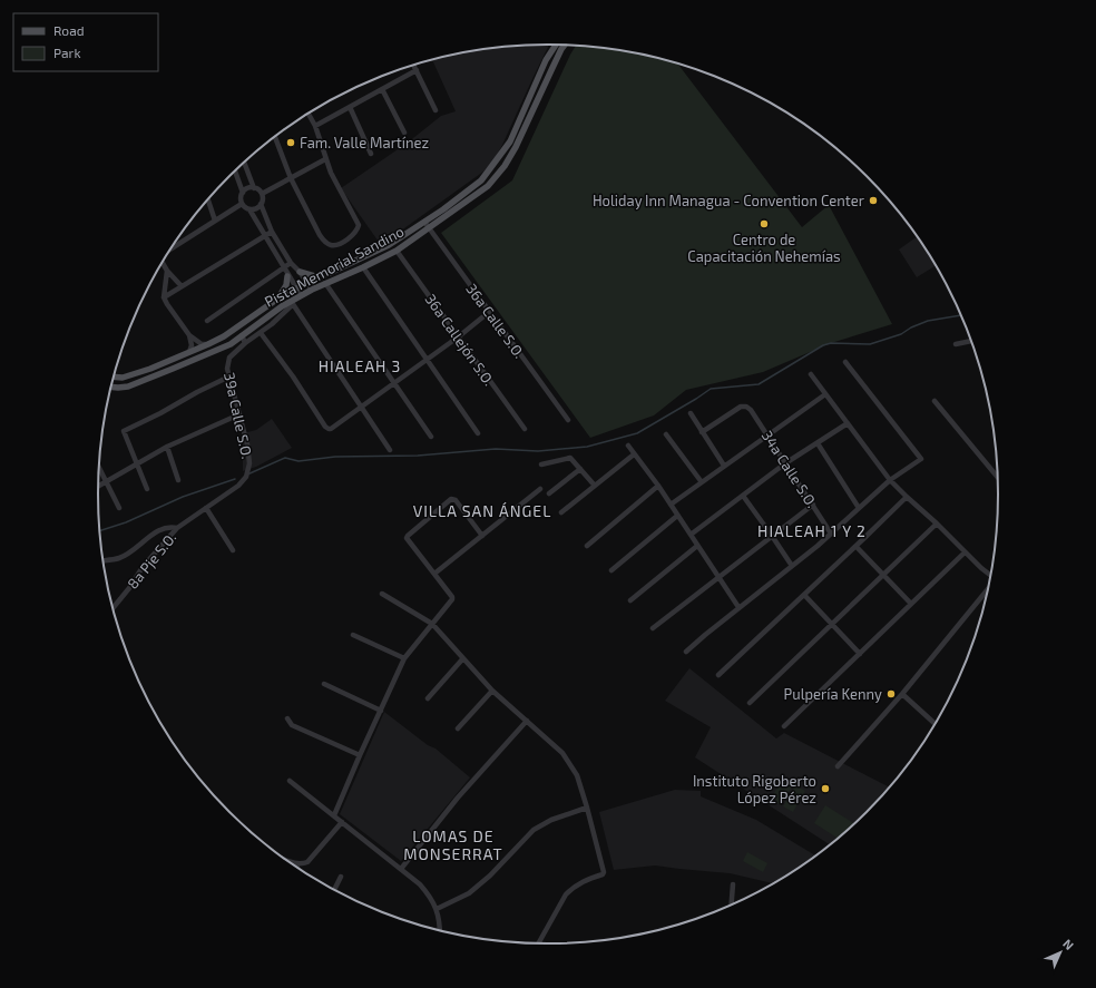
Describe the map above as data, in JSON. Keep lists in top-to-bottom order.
{
  "streets": {
    "main road": ["Pista Memorial Sandino"],
    "street": [
      "36a Calle S.O.",
      "36a Callejón S.O.",
      "39a Calle S.O.",
      "34a Calle S.O.",
      "8a Pje S.O."
    ]
  },
  "crossings": [
    ["Pista Memorial Sandino", "36a Calle S.O."],
    ["Pista Memorial Sandino", "36a Callejón S.O."],
    ["Pista Memorial Sandino", "39a Calle S.O."]
  ],
  "districts": [
    "HIALEAH 3",
    "VILLA SAN ÁNGEL",
    "HIALEAH 1 Y 2",
    "LOMAS DE MONSERRAT"
  ],
  "places": [
    "Fam. Valle Martínez",
    "Holiday Inn Managua - Convention Center",
    "Centro de Capacitación Nehemías",
    "Pulpería Kenny",
    "Instituto Rigoberto López Pérez"
  ],
  "legend": ["Road", "Park"],
  "north": "top right"
}
